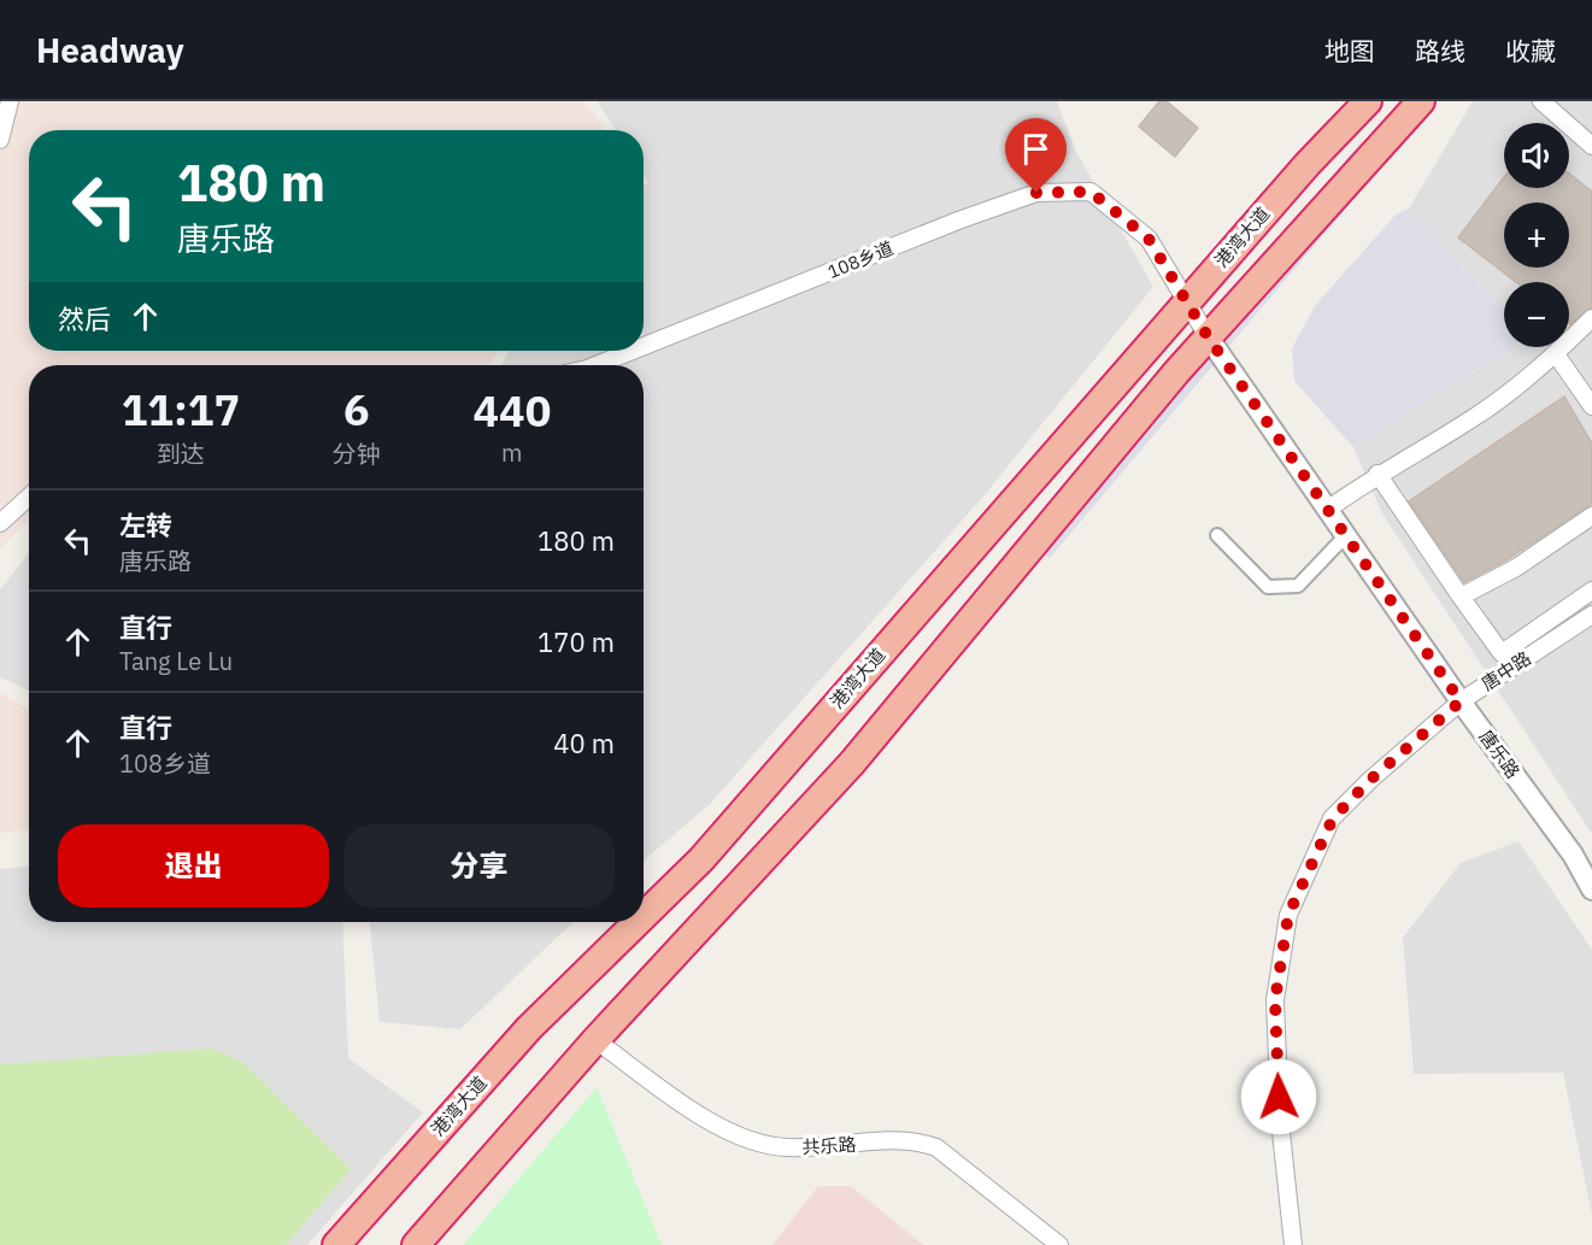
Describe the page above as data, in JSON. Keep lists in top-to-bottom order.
{
  "streets": {
    "highway": ["港湾大道"],
    "street": [
      "108乡道",
      "唐中路",
      "唐乐路",
      "共乐路"
    ]
  },
  "crossings": [
    ["港湾大道", "108乡道"],
    ["港湾大道", "唐乐路"],
    ["港湾大道", "共乐路"],
    ["108乡道", "唐乐路"],
    ["唐中路", "唐乐路"]
  ],
  "page": {
    "header": "Headway",
    "nav": ["地图", "路线", "收藏"],
    "map_buttons": ["+", "−"],
    "turn": ["180 m", "唐乐路"],
    "then": "然后",
    "eta": [
      "11:17",
      "到达",
      "6",
      "分钟",
      "440",
      "m"
    ],
    "list": [
      {
        "name": "左转",
        "note": "唐乐路",
        "value": "180 m"
      },
      {
        "name": "直行",
        "note": "Tang Le Lu",
        "value": "170 m"
      },
      {
        "name": "直行",
        "note": "108乡道",
        "value": "40 m"
      }
    ],
    "buttons": ["退出", "分享"]
  }
}
